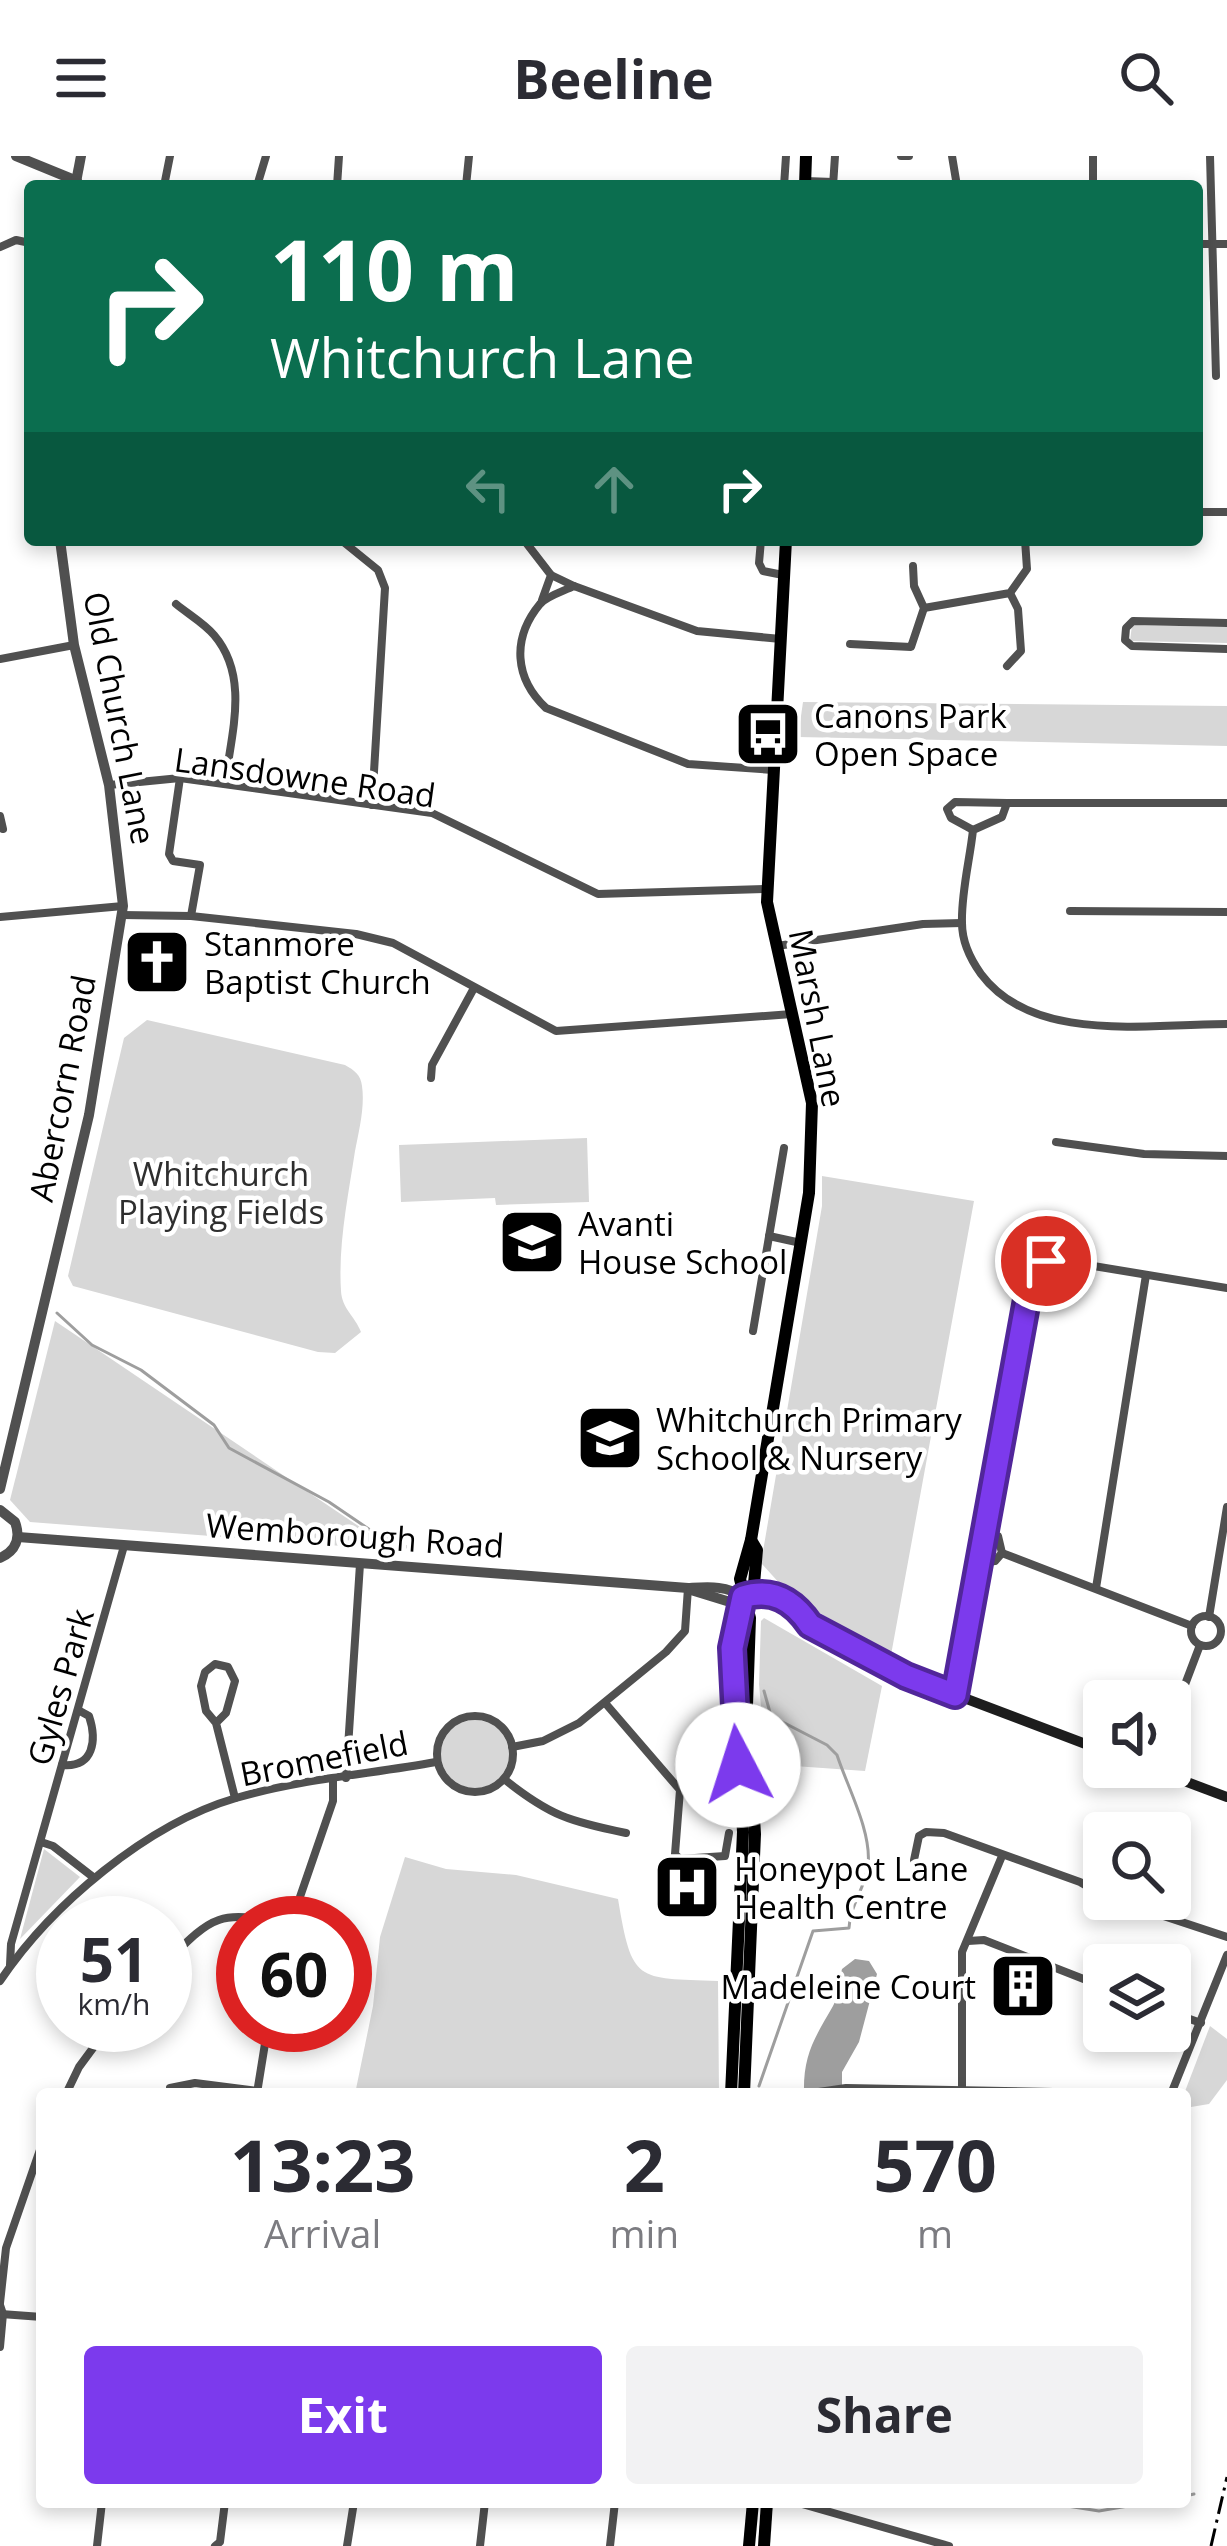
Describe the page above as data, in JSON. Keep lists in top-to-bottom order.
{
  "streets": {
    "main road": ["Marsh Lane"],
    "street": [
      "Old Church Lane",
      "Lansdowne Road",
      "Abercorn Road",
      "Wemborough Road",
      "Gyles Park",
      "Bromefield"
    ]
  },
  "crossings": [
    ["Old Church Lane", "Lansdowne Road"],
    ["Old Church Lane", "Abercorn Road"],
    ["Lansdowne Road", "Marsh Lane"],
    ["Marsh Lane", "Wemborough Road"],
    ["Wemborough Road", "Gyles Park"],
    ["Gyles Park", "Bromefield"]
  ],
  "parks": ["Whitchurch Playing Fields"],
  "places": {
    "bus stop": ["Canons Park Open Space"],
    "church": ["Stanmore Baptist Church"],
    "school or university": ["Avanti House School", "Whitchurch Primary School & Nursery"],
    "hospital": ["Honeypot Lane Health Centre"],
    "building": ["Madeleine Court"]
  },
  "page": {
    "header": "Beeline",
    "turn": ["110 m", "Whitchurch Lane"],
    "speed": "51 km/h",
    "limit": "60",
    "eta": [
      "13:23",
      "Arrival",
      "2",
      "min",
      "570",
      "m"
    ],
    "buttons": ["Exit", "Share"]
  }
}
